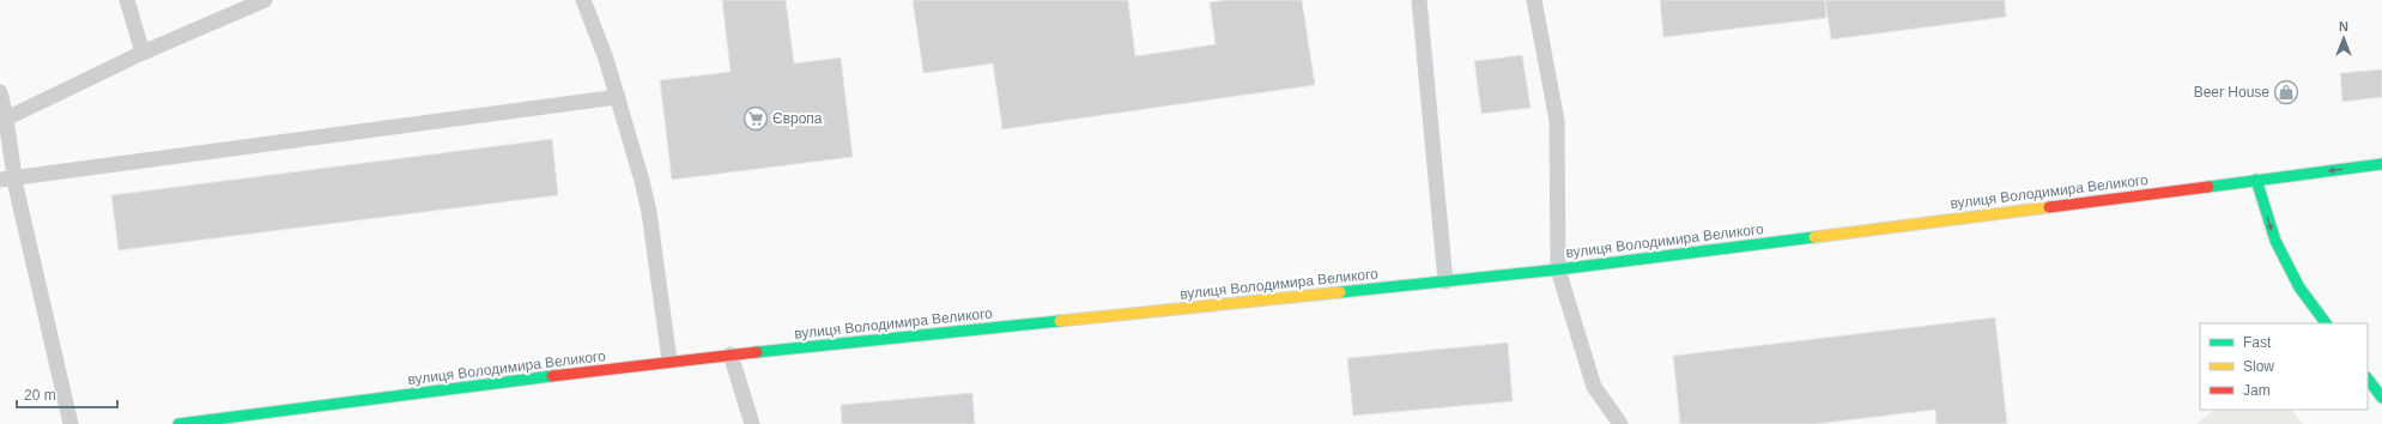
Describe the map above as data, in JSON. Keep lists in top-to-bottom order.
{
  "streets": {
    "main road": ["вулиця Володимира Великого"]
  },
  "places": {
    "shop": ["Beer House"],
    "supermarket": ["Європа"]
  },
  "legend": ["Fast", "Slow", "Jam"],
  "scale_bar": "20 m",
  "north": "top"
}
